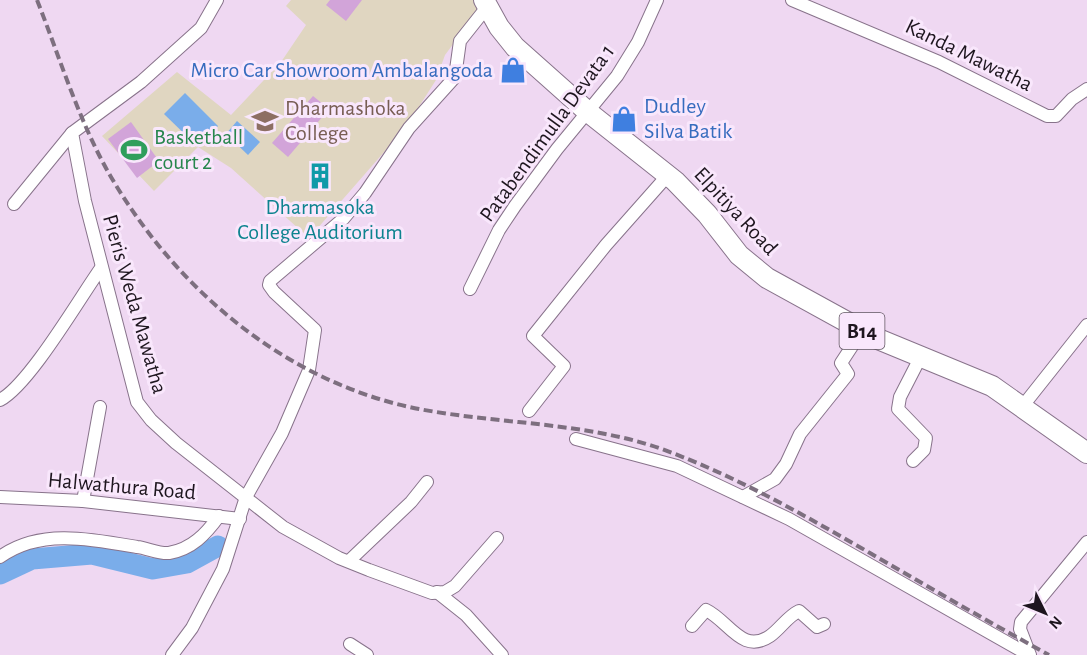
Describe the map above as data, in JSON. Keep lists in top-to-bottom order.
{
  "streets": {
    "main road": ["Elpitiya Road", "B14"],
    "street": [
      "Kanda Mawatha",
      "Patabendimulla Devata 1",
      "Pieris Weda Mawatha",
      "Halwathura Road"
    ]
  },
  "crossings": [
    ["Patabendimulla Devata 1", "Elpitiya Road"]
  ],
  "places": {
    "shop": ["Micro Car Showroom Ambalangoda", "Dudley Silva Batik"],
    "school or university": ["Dharmashoka College"],
    "sports": ["Basketball court 2"],
    "building": ["Dharmasoka College Auditorium"]
  },
  "north": "bottom right"
}
